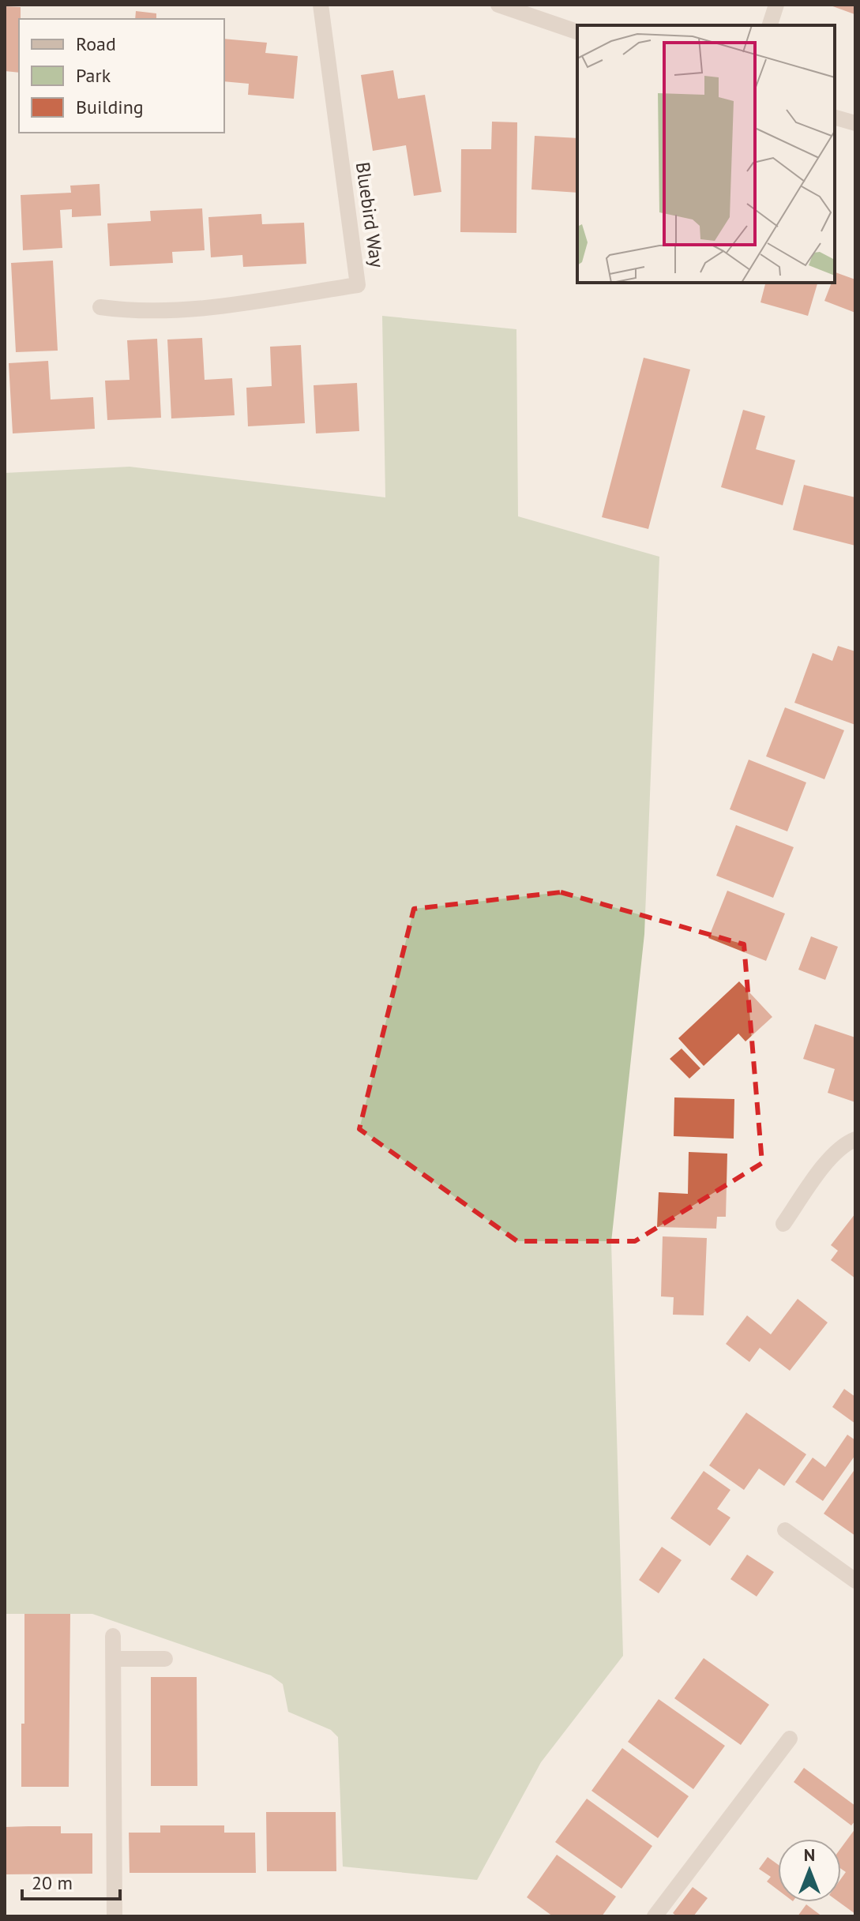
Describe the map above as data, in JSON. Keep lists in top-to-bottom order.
{
  "streets": {
    "street": ["Bluebird Way"]
  },
  "legend": ["Road", "Park", "Building"],
  "scale_bar": "20 m",
  "north": "top"
}
